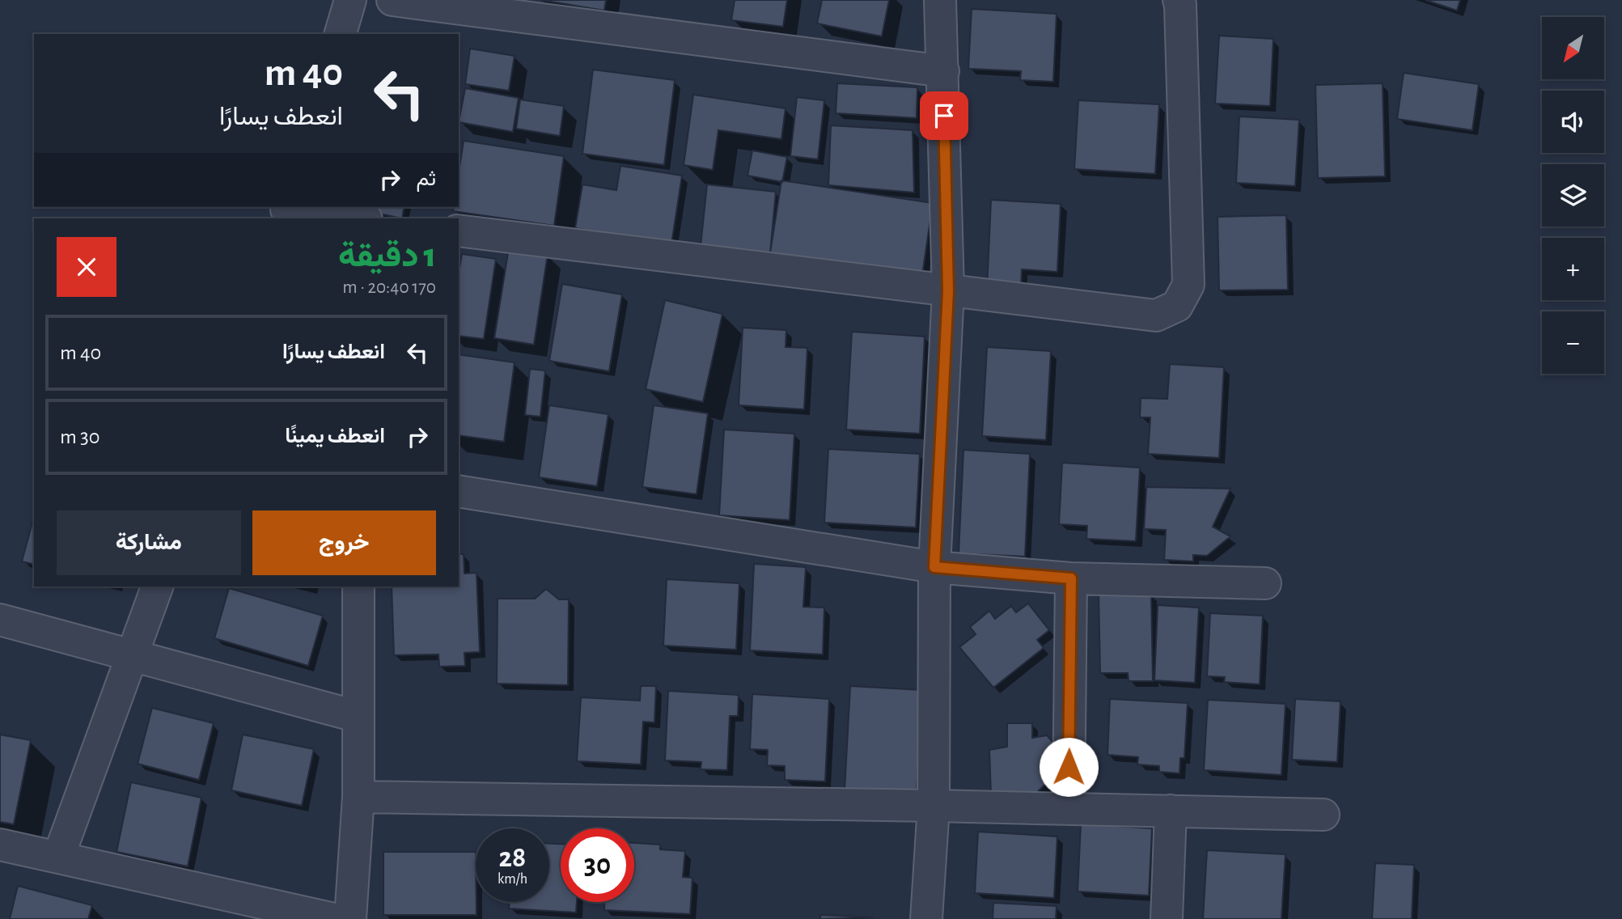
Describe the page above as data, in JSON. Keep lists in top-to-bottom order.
{
  "north": "bottom left",
  "page": {
    "map_buttons": ["+", "−"],
    "turn": ["40 m", "انعطف يسارًا"],
    "then": "ثم",
    "heading": ["1 دقيقة", "170 m · 20:40"],
    "list": [
      {
        "name": "انعطف يسارًا",
        "value": "40 m"
      },
      {
        "name": "انعطف يمينًا",
        "value": "30 m"
      }
    ],
    "buttons": ["خروج", "مشاركة"],
    "speed": "28 km/h",
    "limit": "30"
  }
}
